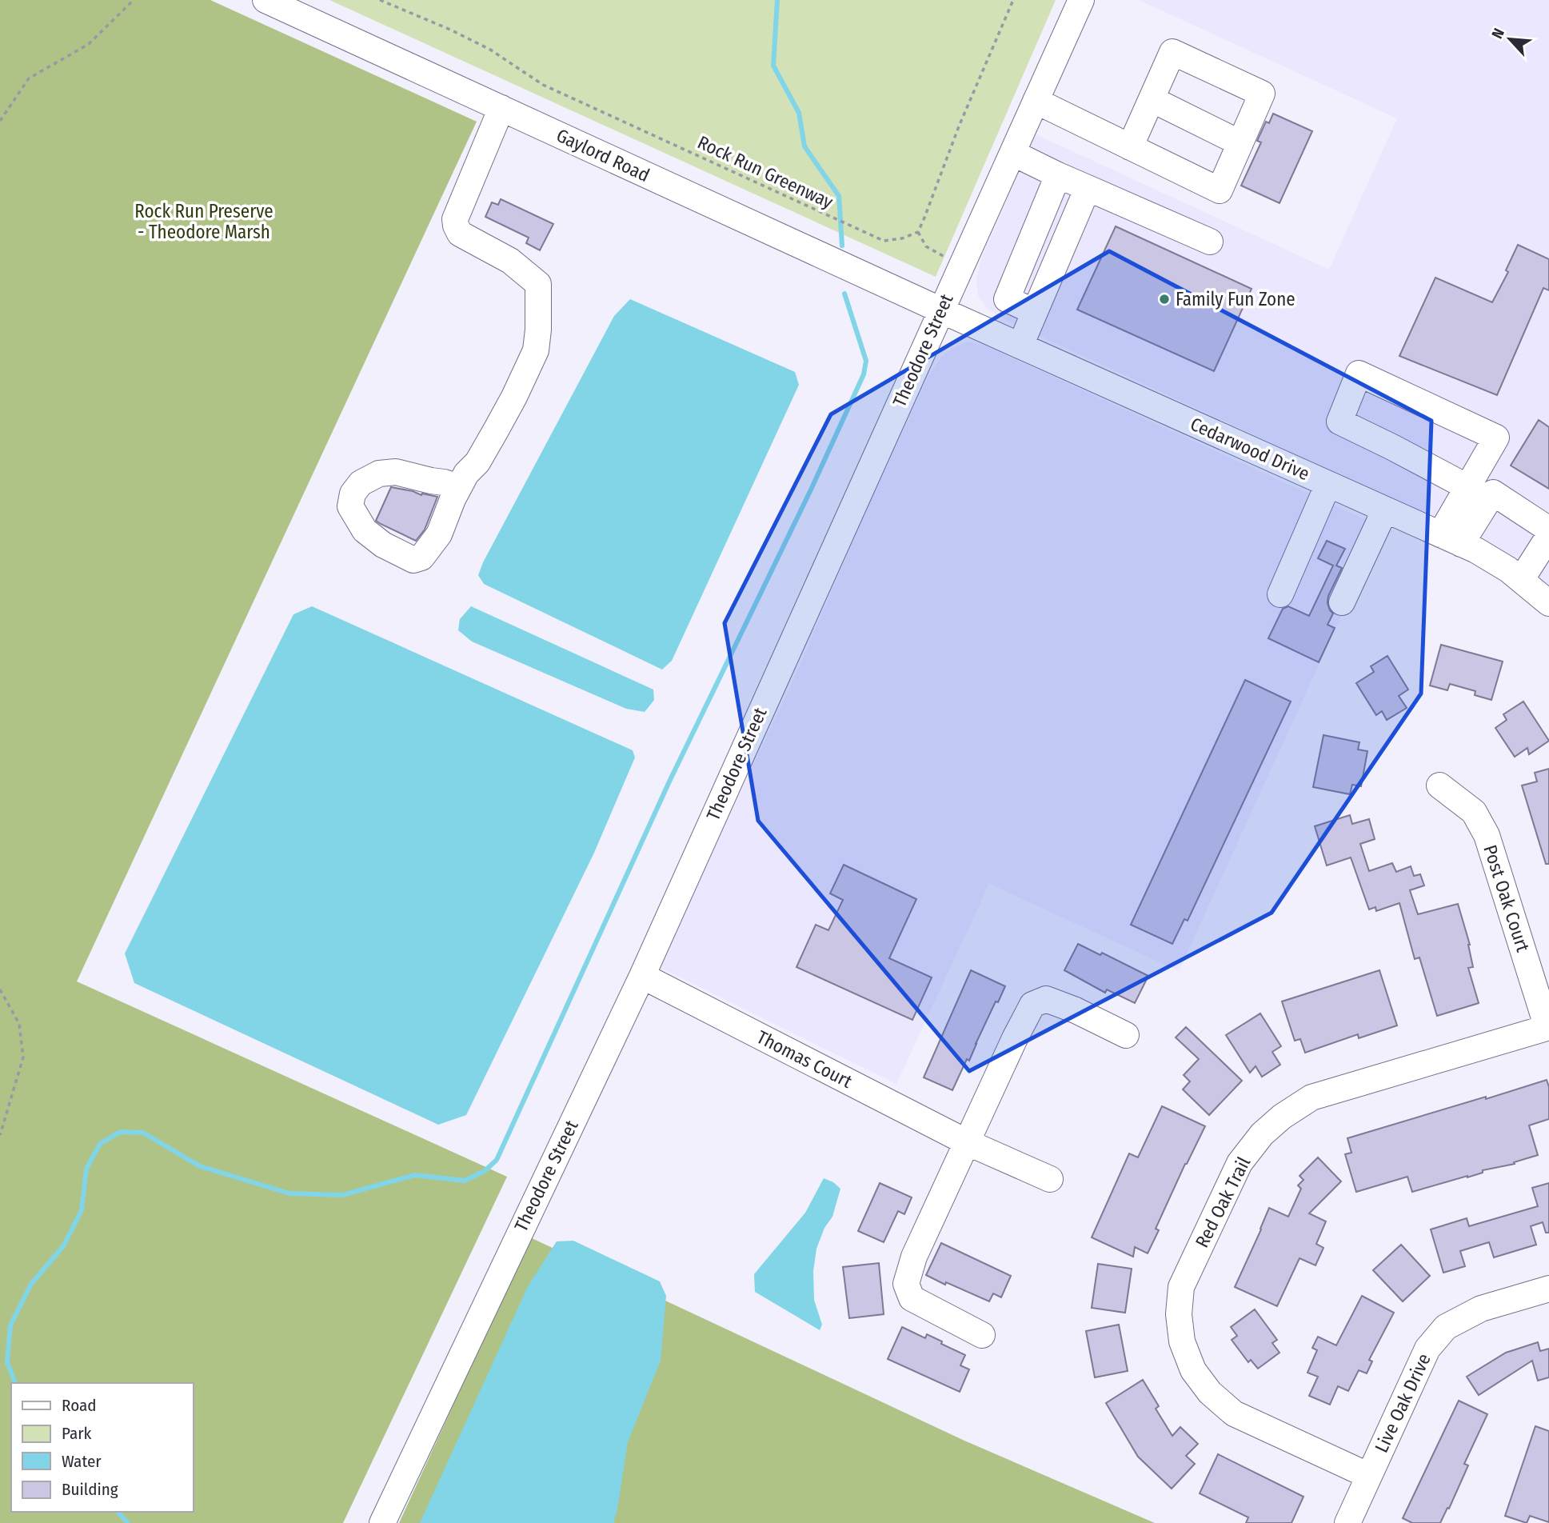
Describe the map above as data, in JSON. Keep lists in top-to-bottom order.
{
  "streets": {
    "street": [
      "Gaylord Road",
      "Theodore Street",
      "Cedarwood Drive",
      "Post Oak Court",
      "Thomas Court",
      "Red Oak Trail",
      "Live Oak Drive"
    ],
    "path": ["Rock Run Greenway"]
  },
  "crossings": [
    ["Gaylord Road", "Theodore Street"],
    ["Gaylord Road", "Cedarwood Drive"],
    ["Theodore Street", "Cedarwood Drive"],
    ["Theodore Street", "Thomas Court"],
    ["Post Oak Court", "Red Oak Trail"],
    ["Red Oak Trail", "Live Oak Drive"]
  ],
  "parks": ["Rock Run Preserve - Theodore Marsh"],
  "places": ["Family Fun Zone"],
  "legend": [
    "Road",
    "Park",
    "Water",
    "Building"
  ],
  "north": "top left"
}
